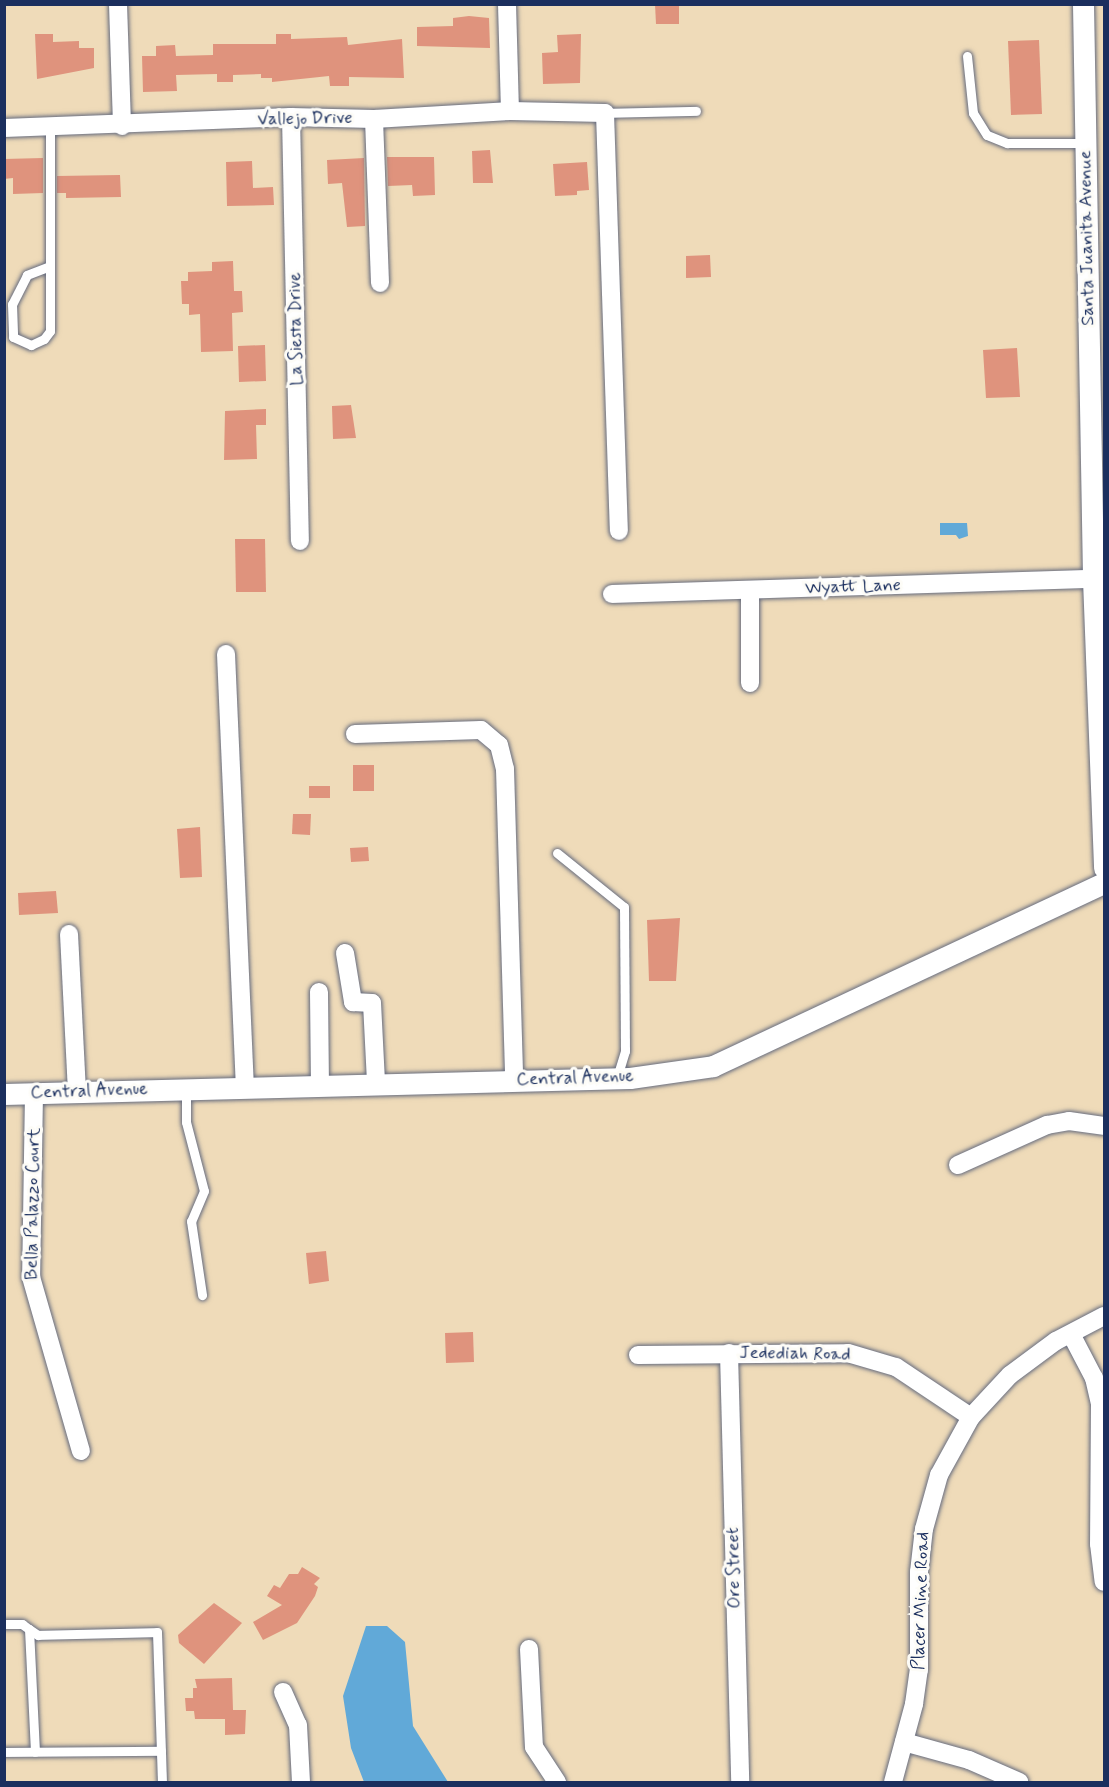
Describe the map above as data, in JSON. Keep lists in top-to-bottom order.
{
  "streets": {
    "street": [
      "Vallejo Drive",
      "Santa Juanita Avenue",
      "La Siesta Drive",
      "Wyatt Lane",
      "Central Avenue",
      "Bella Palazzo Court",
      "Jedediah Road",
      "Ore Street",
      "Placer Mine Road"
    ]
  },
  "crossings": [
    ["Vallejo Drive", "La Siesta Drive"],
    ["Santa Juanita Avenue", "Wyatt Lane"],
    ["Central Avenue", "Bella Palazzo Court"],
    ["Jedediah Road", "Ore Street"],
    ["Jedediah Road", "Placer Mine Road"]
  ]
}
